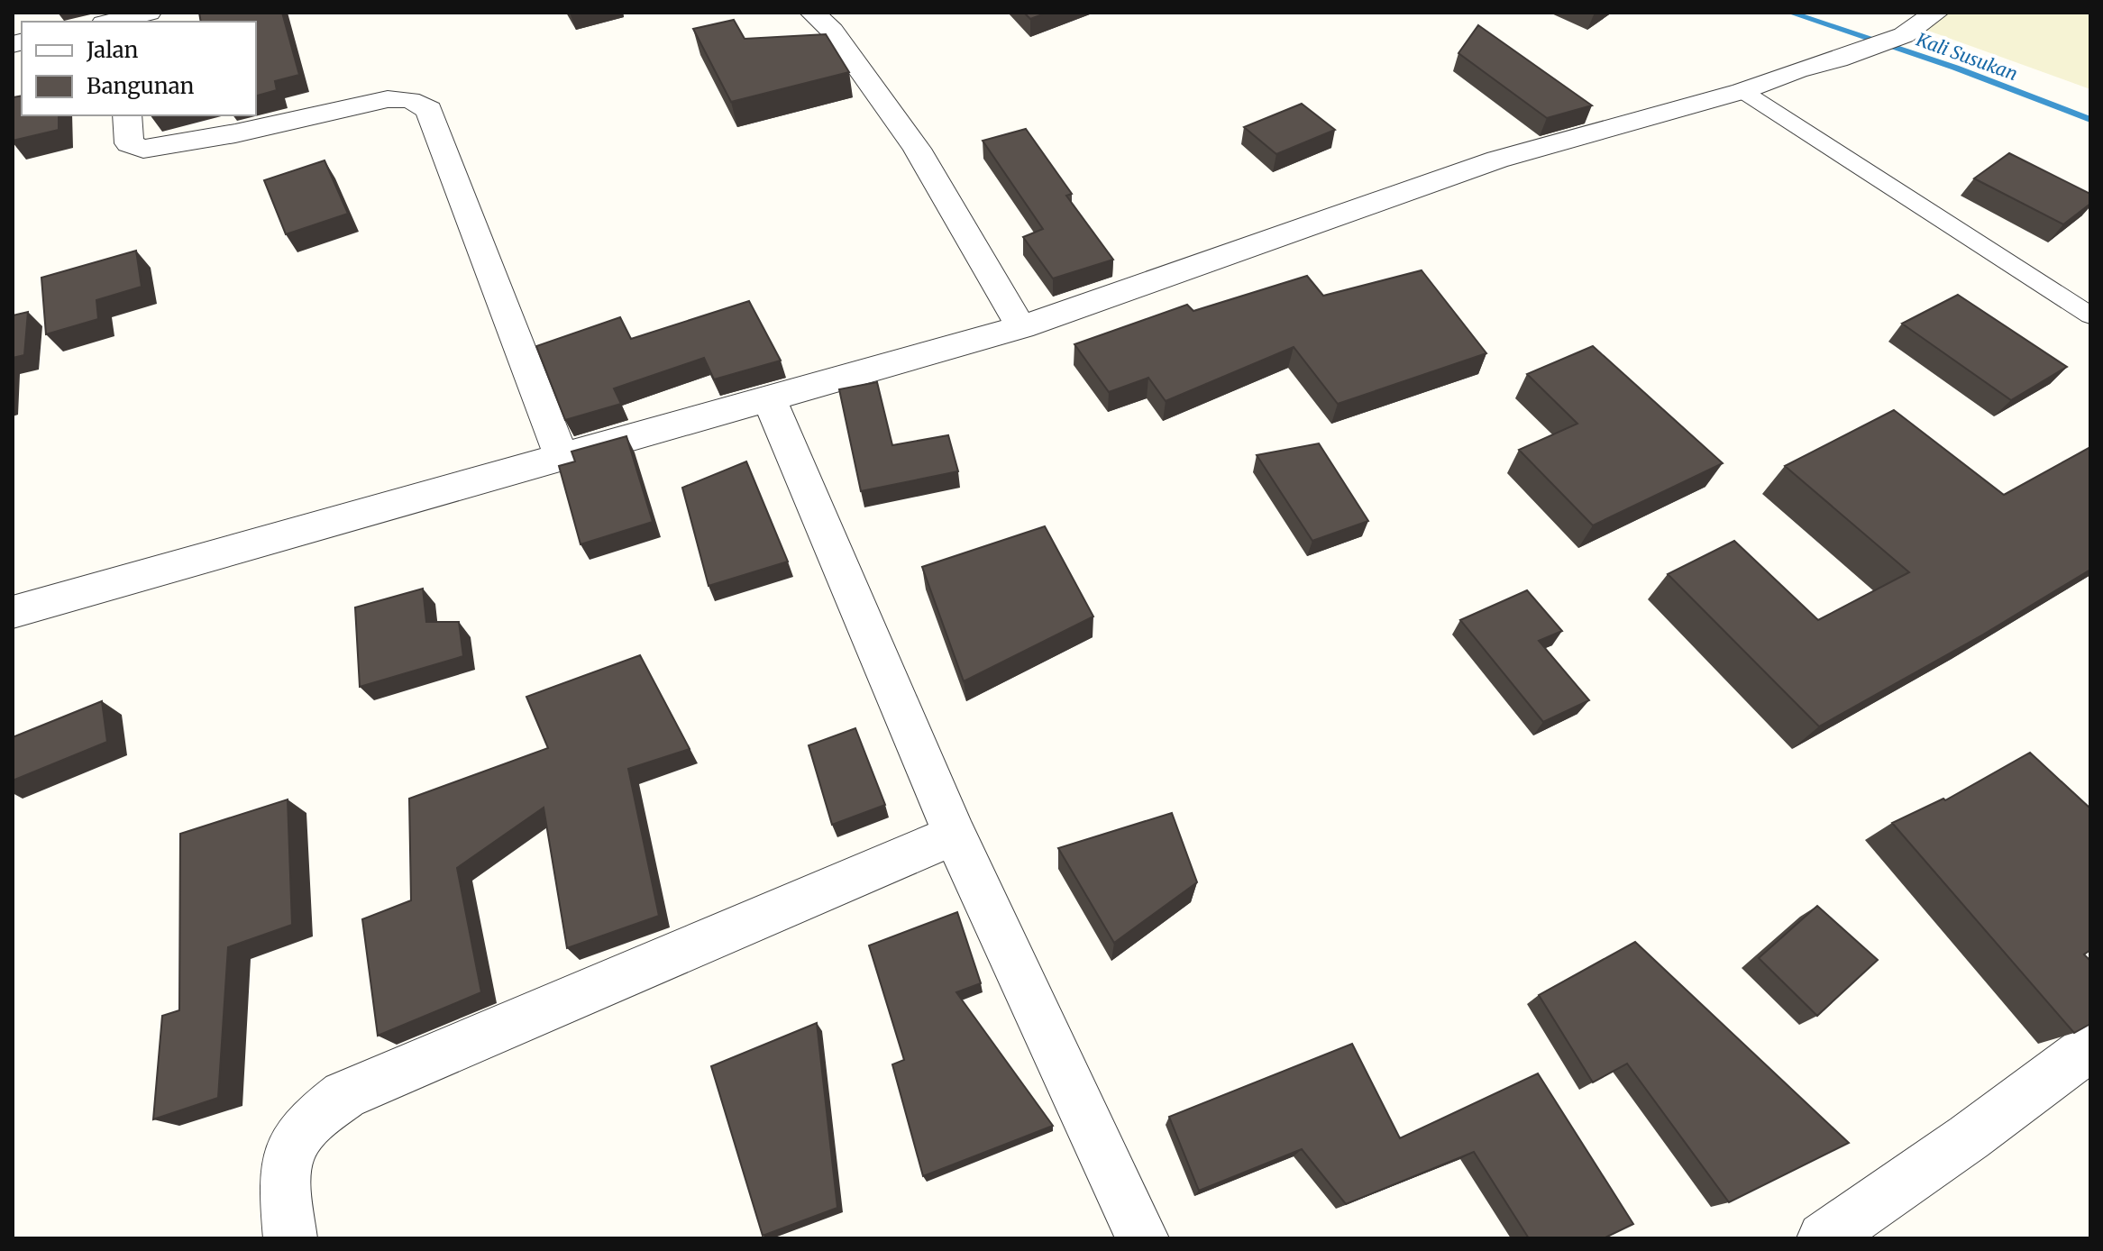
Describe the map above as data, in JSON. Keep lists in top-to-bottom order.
{
  "water": ["Kali Susukan"],
  "legend": ["Jalan", "Bangunan"]
}
